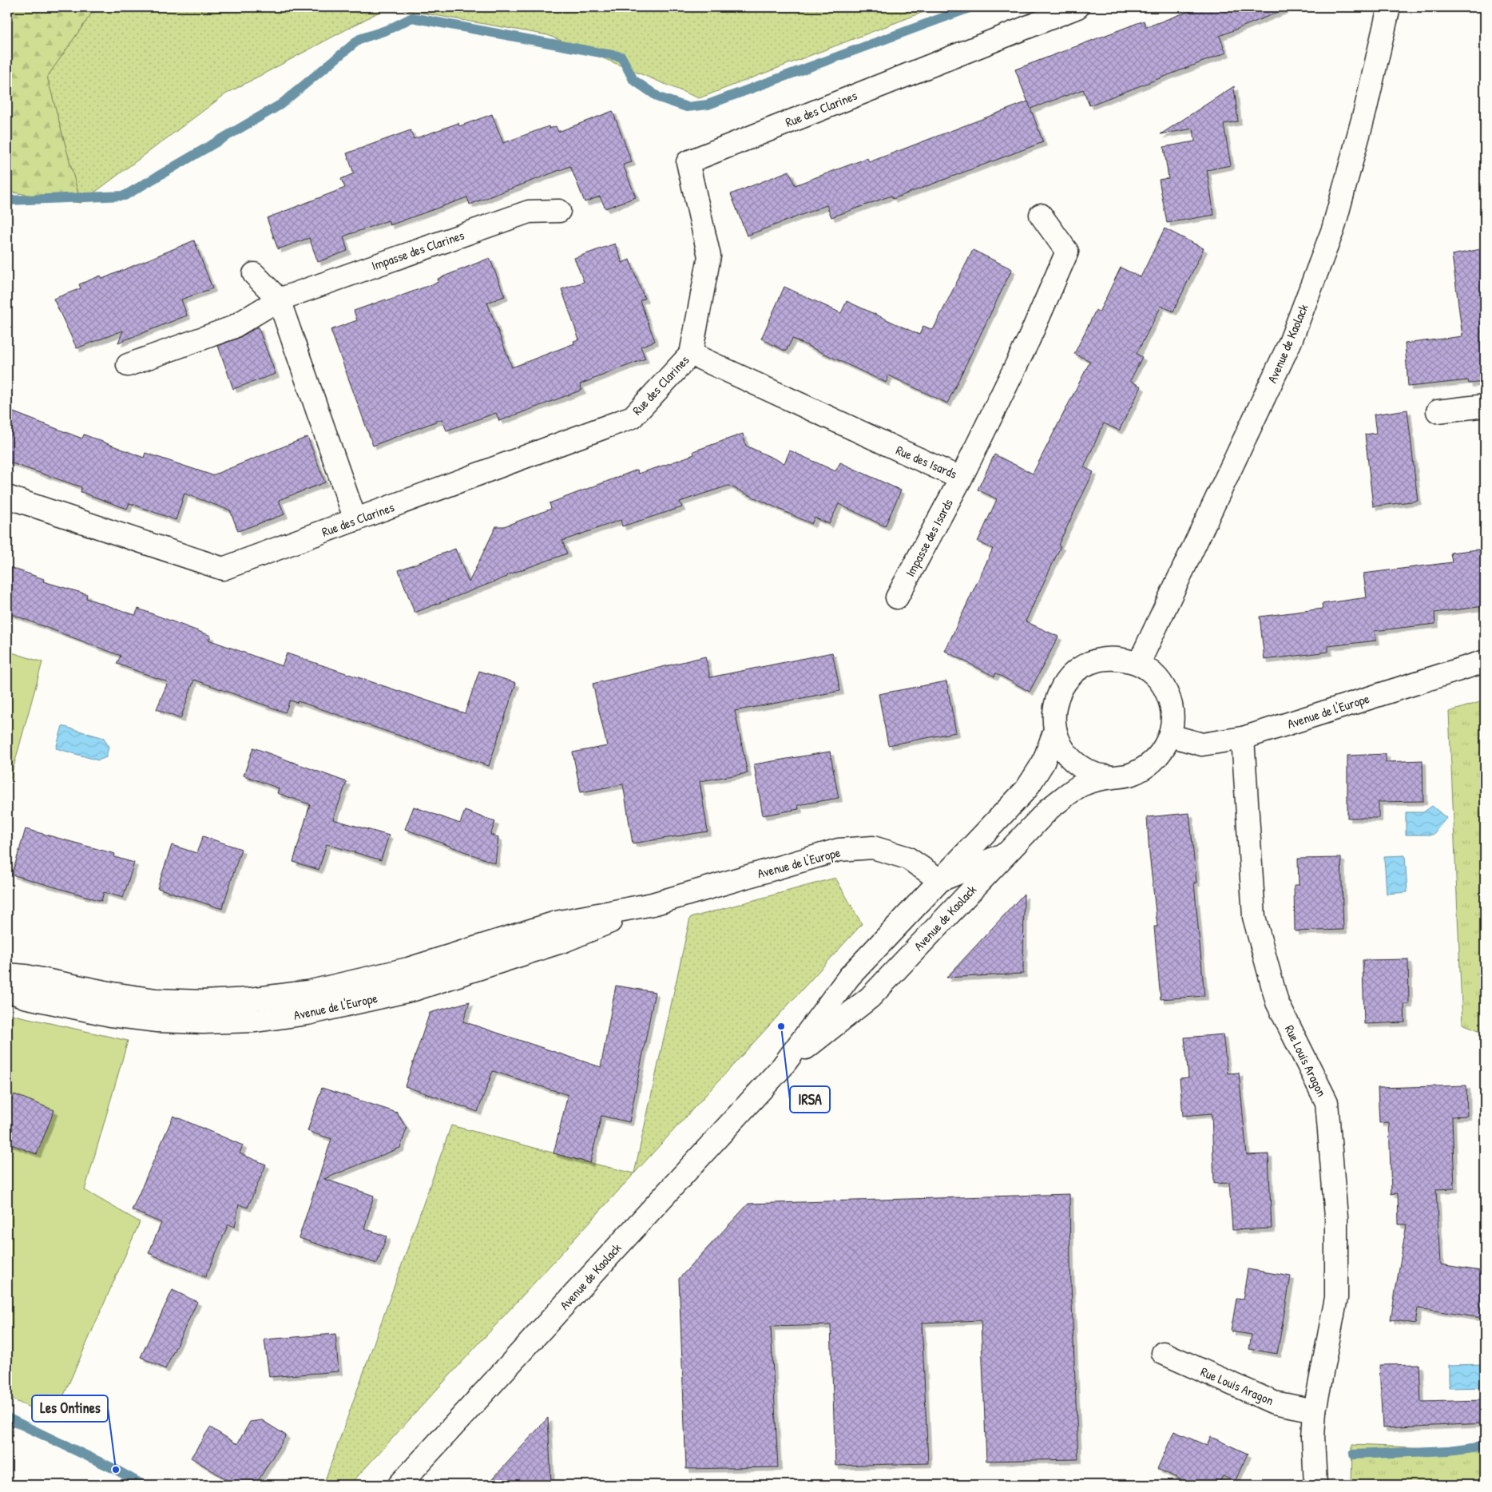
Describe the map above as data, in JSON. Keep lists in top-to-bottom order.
{
  "streets": {
    "street": [
      "Rue des Clarines",
      "Impasse des Clarines",
      "Avenue de Kaolack",
      "Rue des Isards",
      "Impasse des Isards",
      "Avenue de l'Europe",
      "Rue Louis Aragon"
    ]
  },
  "crossings": [
    ["Rue des Clarines", "Rue des Isards"],
    ["Avenue de Kaolack", "Avenue de l'Europe"],
    ["Rue des Isards", "Impasse des Isards"],
    ["Avenue de l'Europe", "Rue Louis Aragon"]
  ],
  "places": ["IRSA", "Les Ontines"]
}
